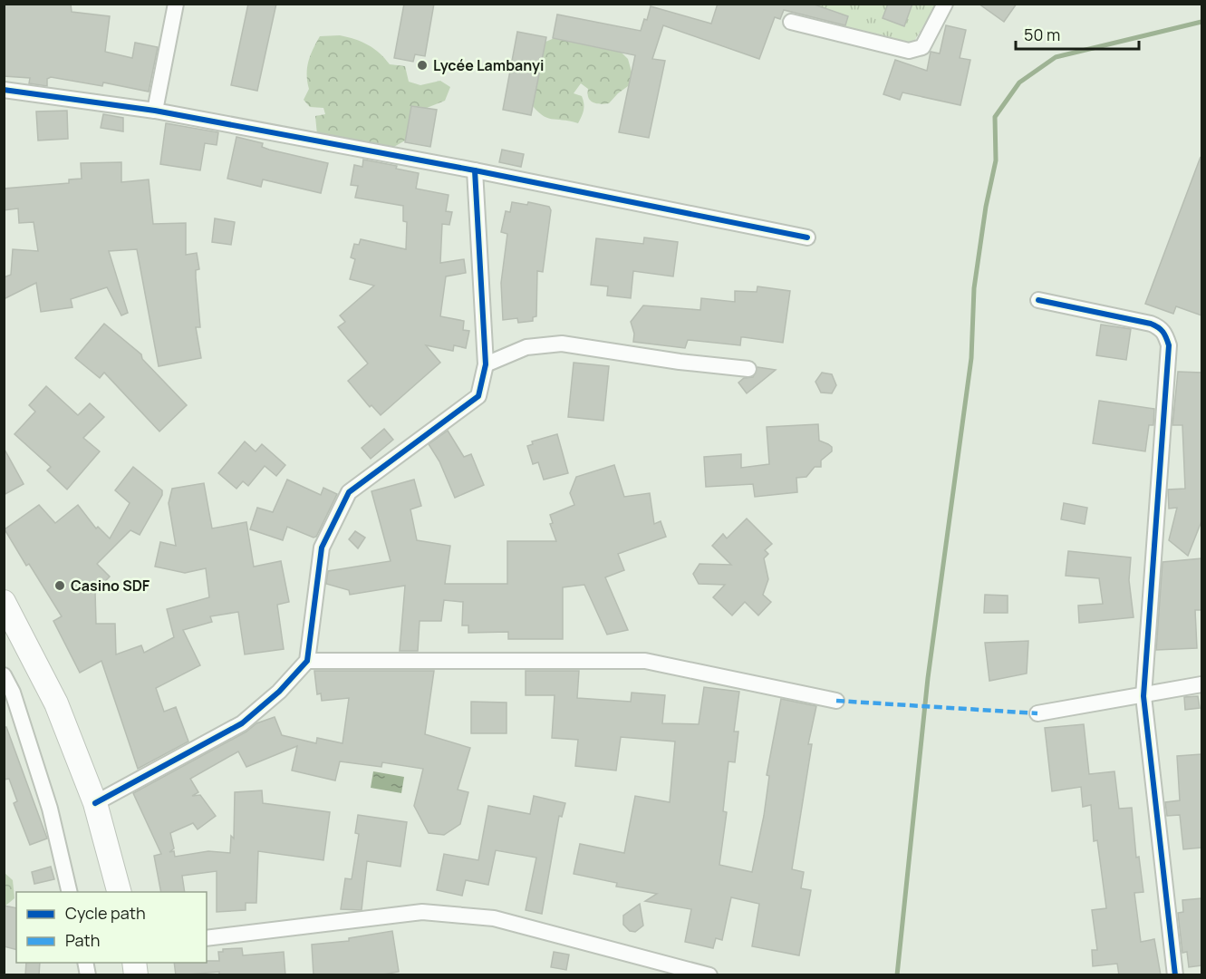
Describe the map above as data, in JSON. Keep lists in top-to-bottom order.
{
  "places": ["Lycée Lambanyi", "Casino SDF"],
  "legend": ["Cycle path", "Path"],
  "scale_bar": "50 m"
}
